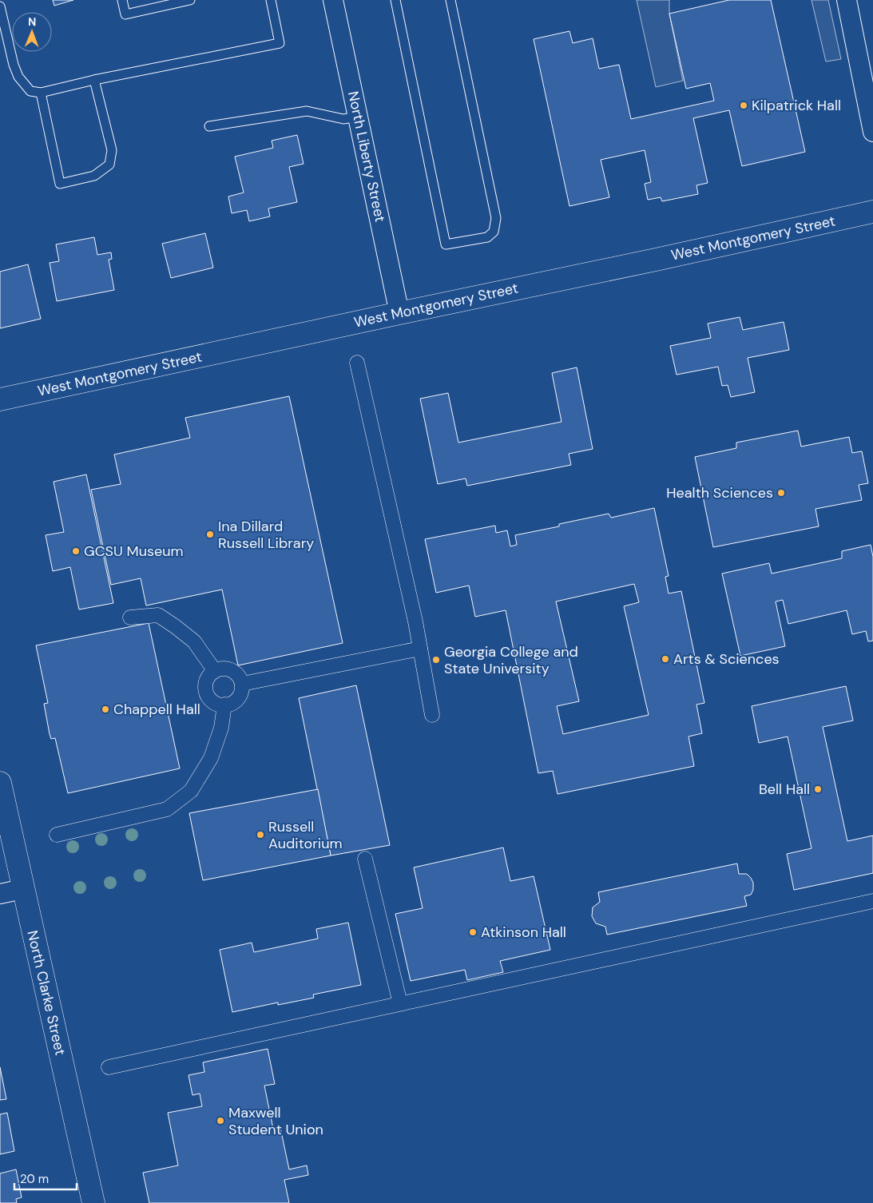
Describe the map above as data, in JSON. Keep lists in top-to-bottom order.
{
  "streets": {
    "main road": ["West Montgomery Street", "North Clarke Street"],
    "street": ["North Liberty Street"]
  },
  "crossings": [
    ["North Liberty Street", "West Montgomery Street"]
  ],
  "places": [
    "Kilpatrick Hall",
    "Health Sciences",
    "Ina Dillard Russell Library",
    "GCSU Museum",
    "Arts & Sciences",
    "Georgia College and State University",
    "Chappell Hall",
    "Bell Hall",
    "Russell Auditorium",
    "Atkinson Hall",
    "Maxwell Student Union"
  ],
  "scale_bar": "20 m",
  "north": "top"
}
